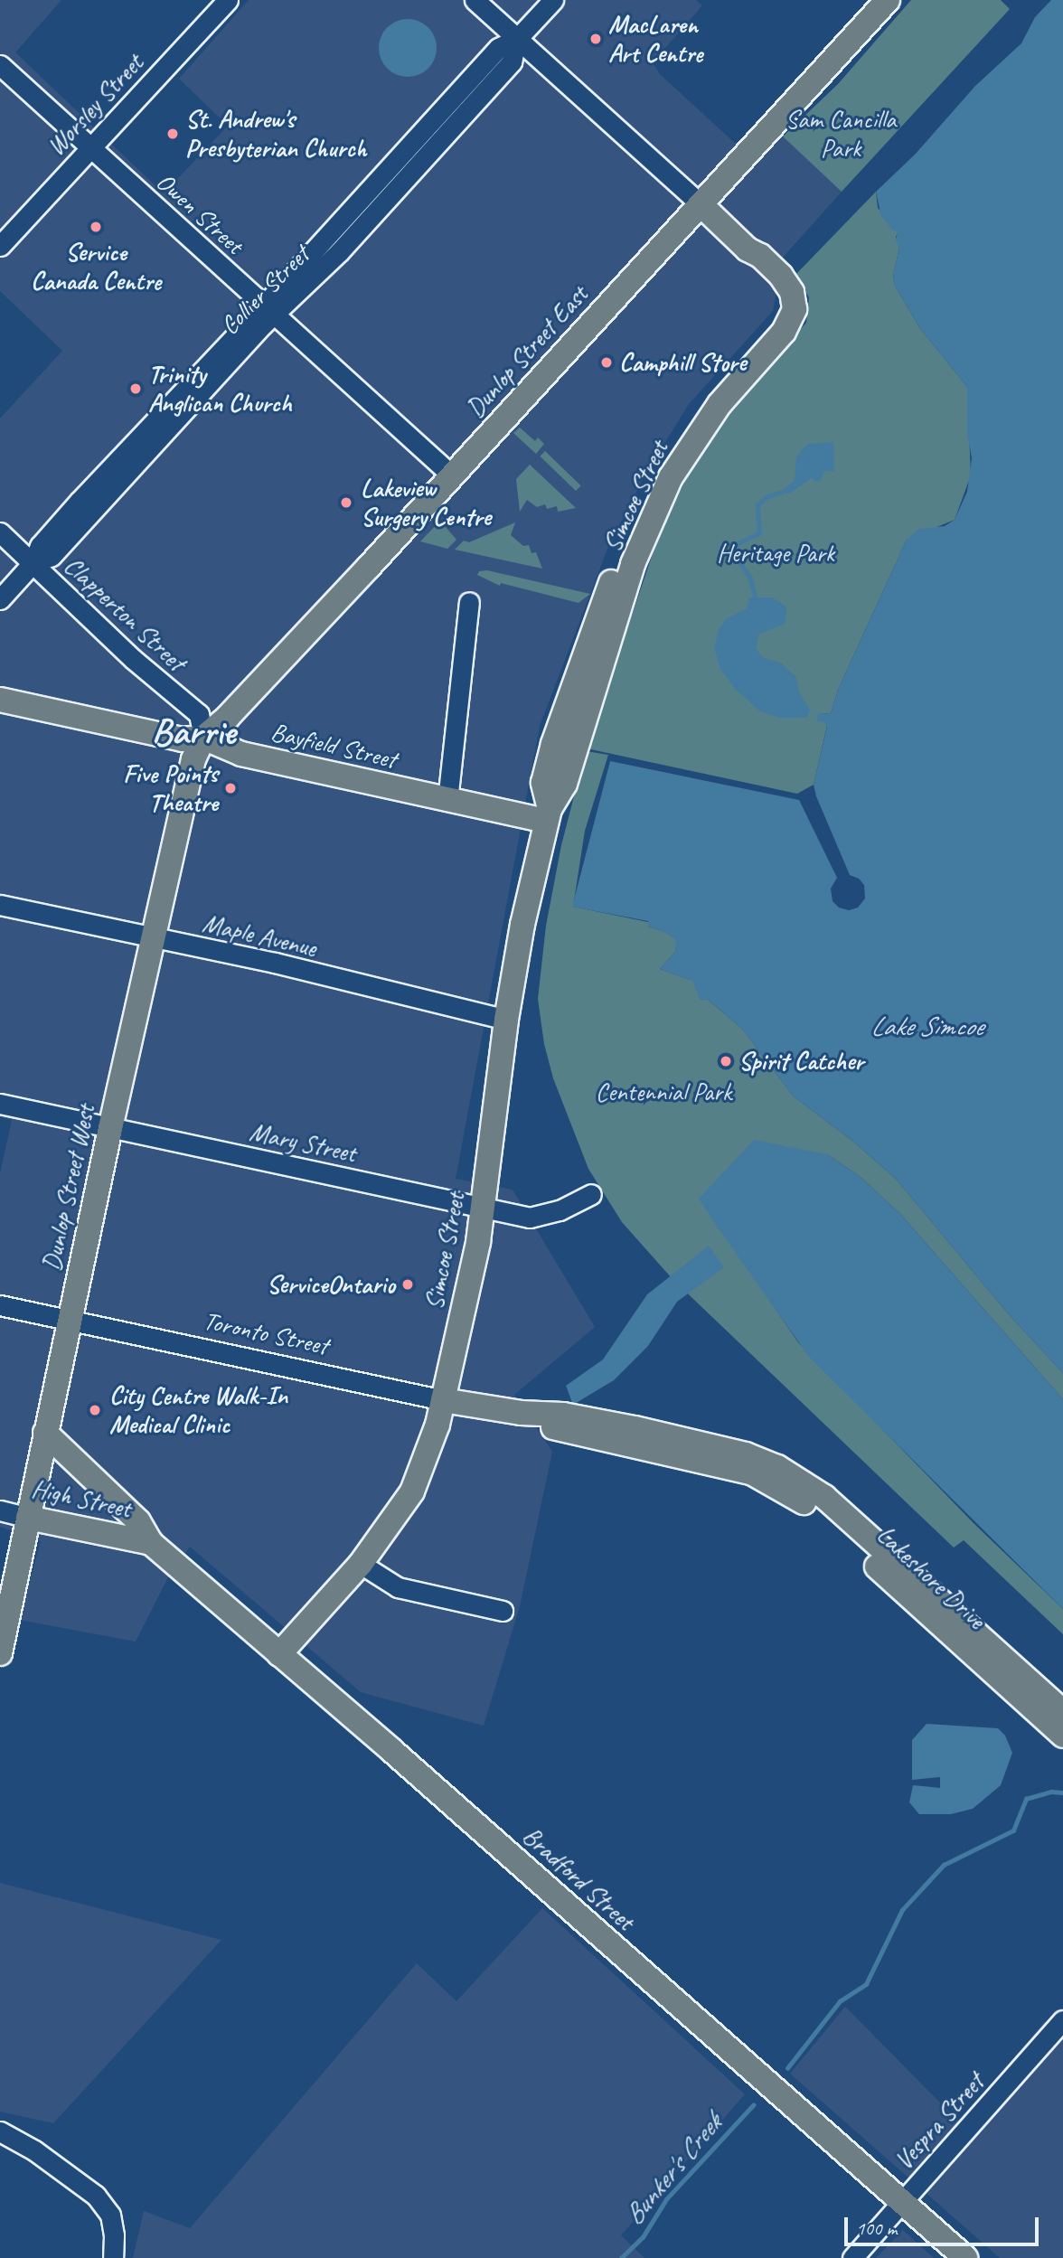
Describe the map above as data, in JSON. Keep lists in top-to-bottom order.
{
  "streets": {
    "main road": [
      "Dunlop Street East",
      "Simcoe Street",
      "Bayfield Street",
      "Dunlop Street West",
      "Toronto Street",
      "High Street",
      "Lakeshore Drive",
      "Bradford Street"
    ],
    "street": [
      "Worsley Street",
      "Owen Street",
      "Collier Street",
      "Clapperton Street",
      "Maple Avenue",
      "Mary Street",
      "Vespra Street"
    ]
  },
  "crossings": [
    ["Worsley Street", "Owen Street"],
    ["Owen Street", "Collier Street"],
    ["Owen Street", "Dunlop Street East"],
    ["Collier Street", "Clapperton Street"],
    ["Dunlop Street East", "Simcoe Street"],
    ["Dunlop Street East", "Clapperton Street"],
    ["Dunlop Street East", "Bayfield Street"],
    ["Dunlop Street East", "Dunlop Street West"],
    ["Simcoe Street", "Bayfield Street"],
    ["Simcoe Street", "Maple Avenue"],
    ["Simcoe Street", "Mary Street"],
    ["Simcoe Street", "Toronto Street"],
    ["Simcoe Street", "Bradford Street"],
    ["Clapperton Street", "Bayfield Street"],
    ["Clapperton Street", "Dunlop Street West"],
    ["Bayfield Street", "Dunlop Street West"],
    ["Maple Avenue", "Dunlop Street West"],
    ["Mary Street", "Dunlop Street West"],
    ["Dunlop Street West", "Toronto Street"],
    ["Dunlop Street West", "High Street"],
    ["Toronto Street", "Lakeshore Drive"],
    ["High Street", "Bradford Street"],
    ["Bradford Street", "Vespra Street"]
  ],
  "districts": ["Barrie"],
  "water": ["Lake Simcoe", "Bunker's Creek"],
  "parks": ["Sam Cancilla Park", "Heritage Park", "Centennial Park"],
  "places": [
    "MacLaren Art Centre",
    "St. Andrew's Presbyterian Church",
    "Service Canada Centre",
    "Camphill Store",
    "Trinity Anglican Church",
    "Lakeview Surgery Centre",
    "Five Points Theatre",
    "Spirit Catcher",
    "ServiceOntario",
    "City Centre Walk-In Medical Clinic"
  ],
  "scale_bar": "100 m"
}
